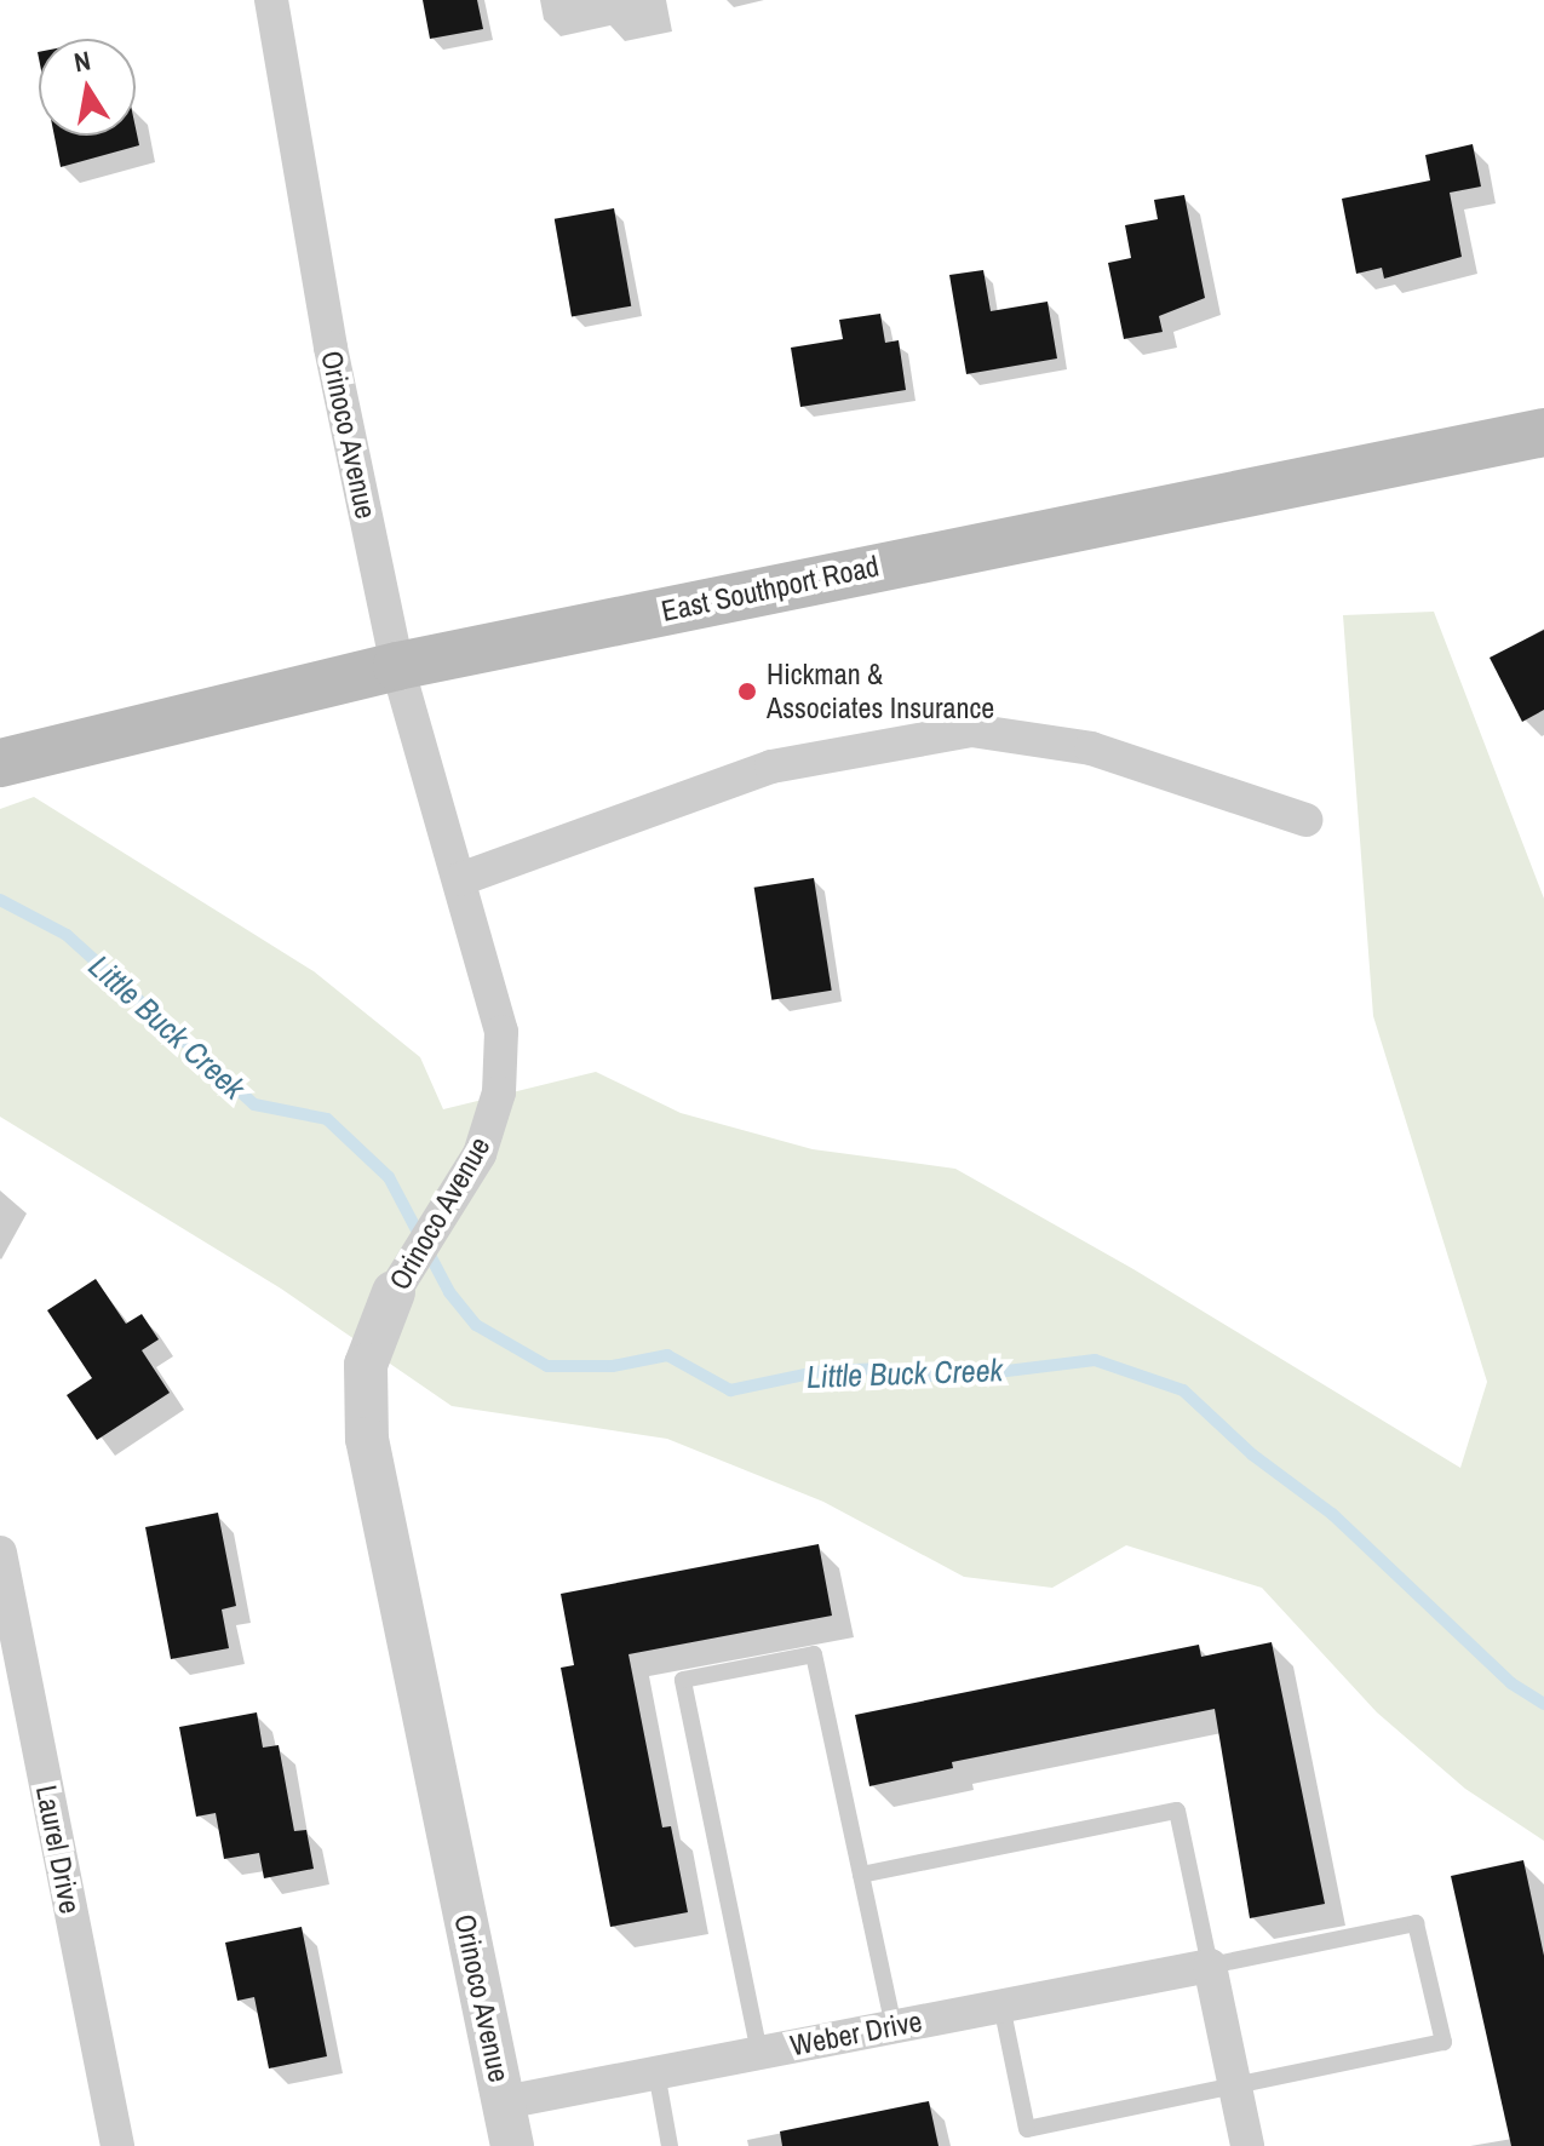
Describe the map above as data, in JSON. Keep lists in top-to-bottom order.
{
  "streets": {
    "main road": ["East Southport Road"],
    "street": ["Orinoco Avenue", "Laurel Drive", "Weber Drive"]
  },
  "crossings": [
    ["Orinoco Avenue", "East Southport Road"],
    ["Orinoco Avenue", "Weber Drive"]
  ],
  "water": ["Little Buck Creek"],
  "places": ["Hickman & Associates Insurance"],
  "north": "top"
}
